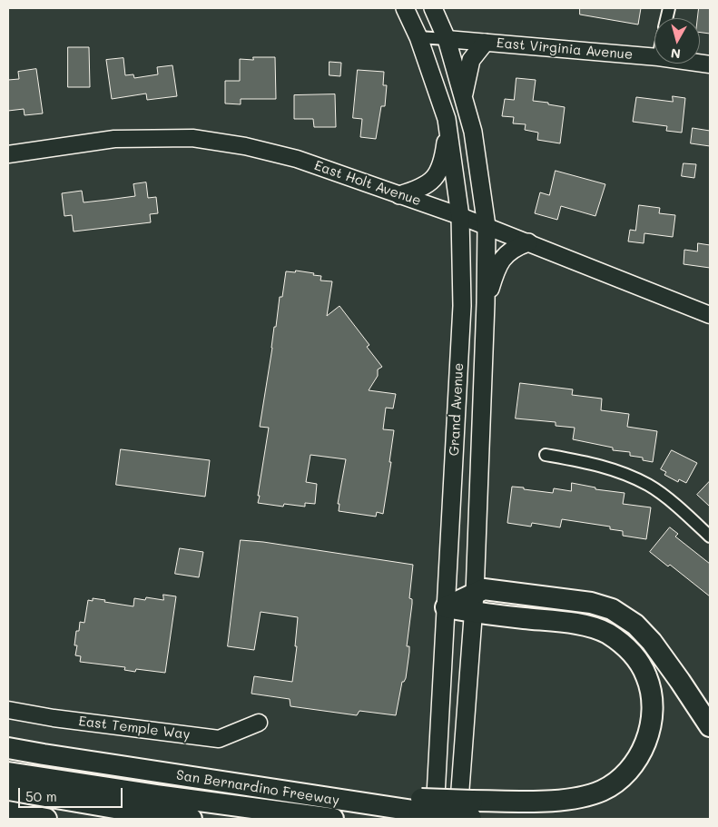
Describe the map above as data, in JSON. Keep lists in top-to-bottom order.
{
  "streets": {
    "highway": ["San Bernardino Freeway"],
    "main road": ["Grand Avenue"],
    "street": ["East Virginia Avenue", "East Holt Avenue", "East Temple Way"]
  },
  "crossings": [
    ["East Virginia Avenue", "Grand Avenue"],
    ["East Holt Avenue", "Grand Avenue"],
    ["Grand Avenue", "San Bernardino Freeway"]
  ],
  "scale_bar": "50 m",
  "north": "bottom"
}
